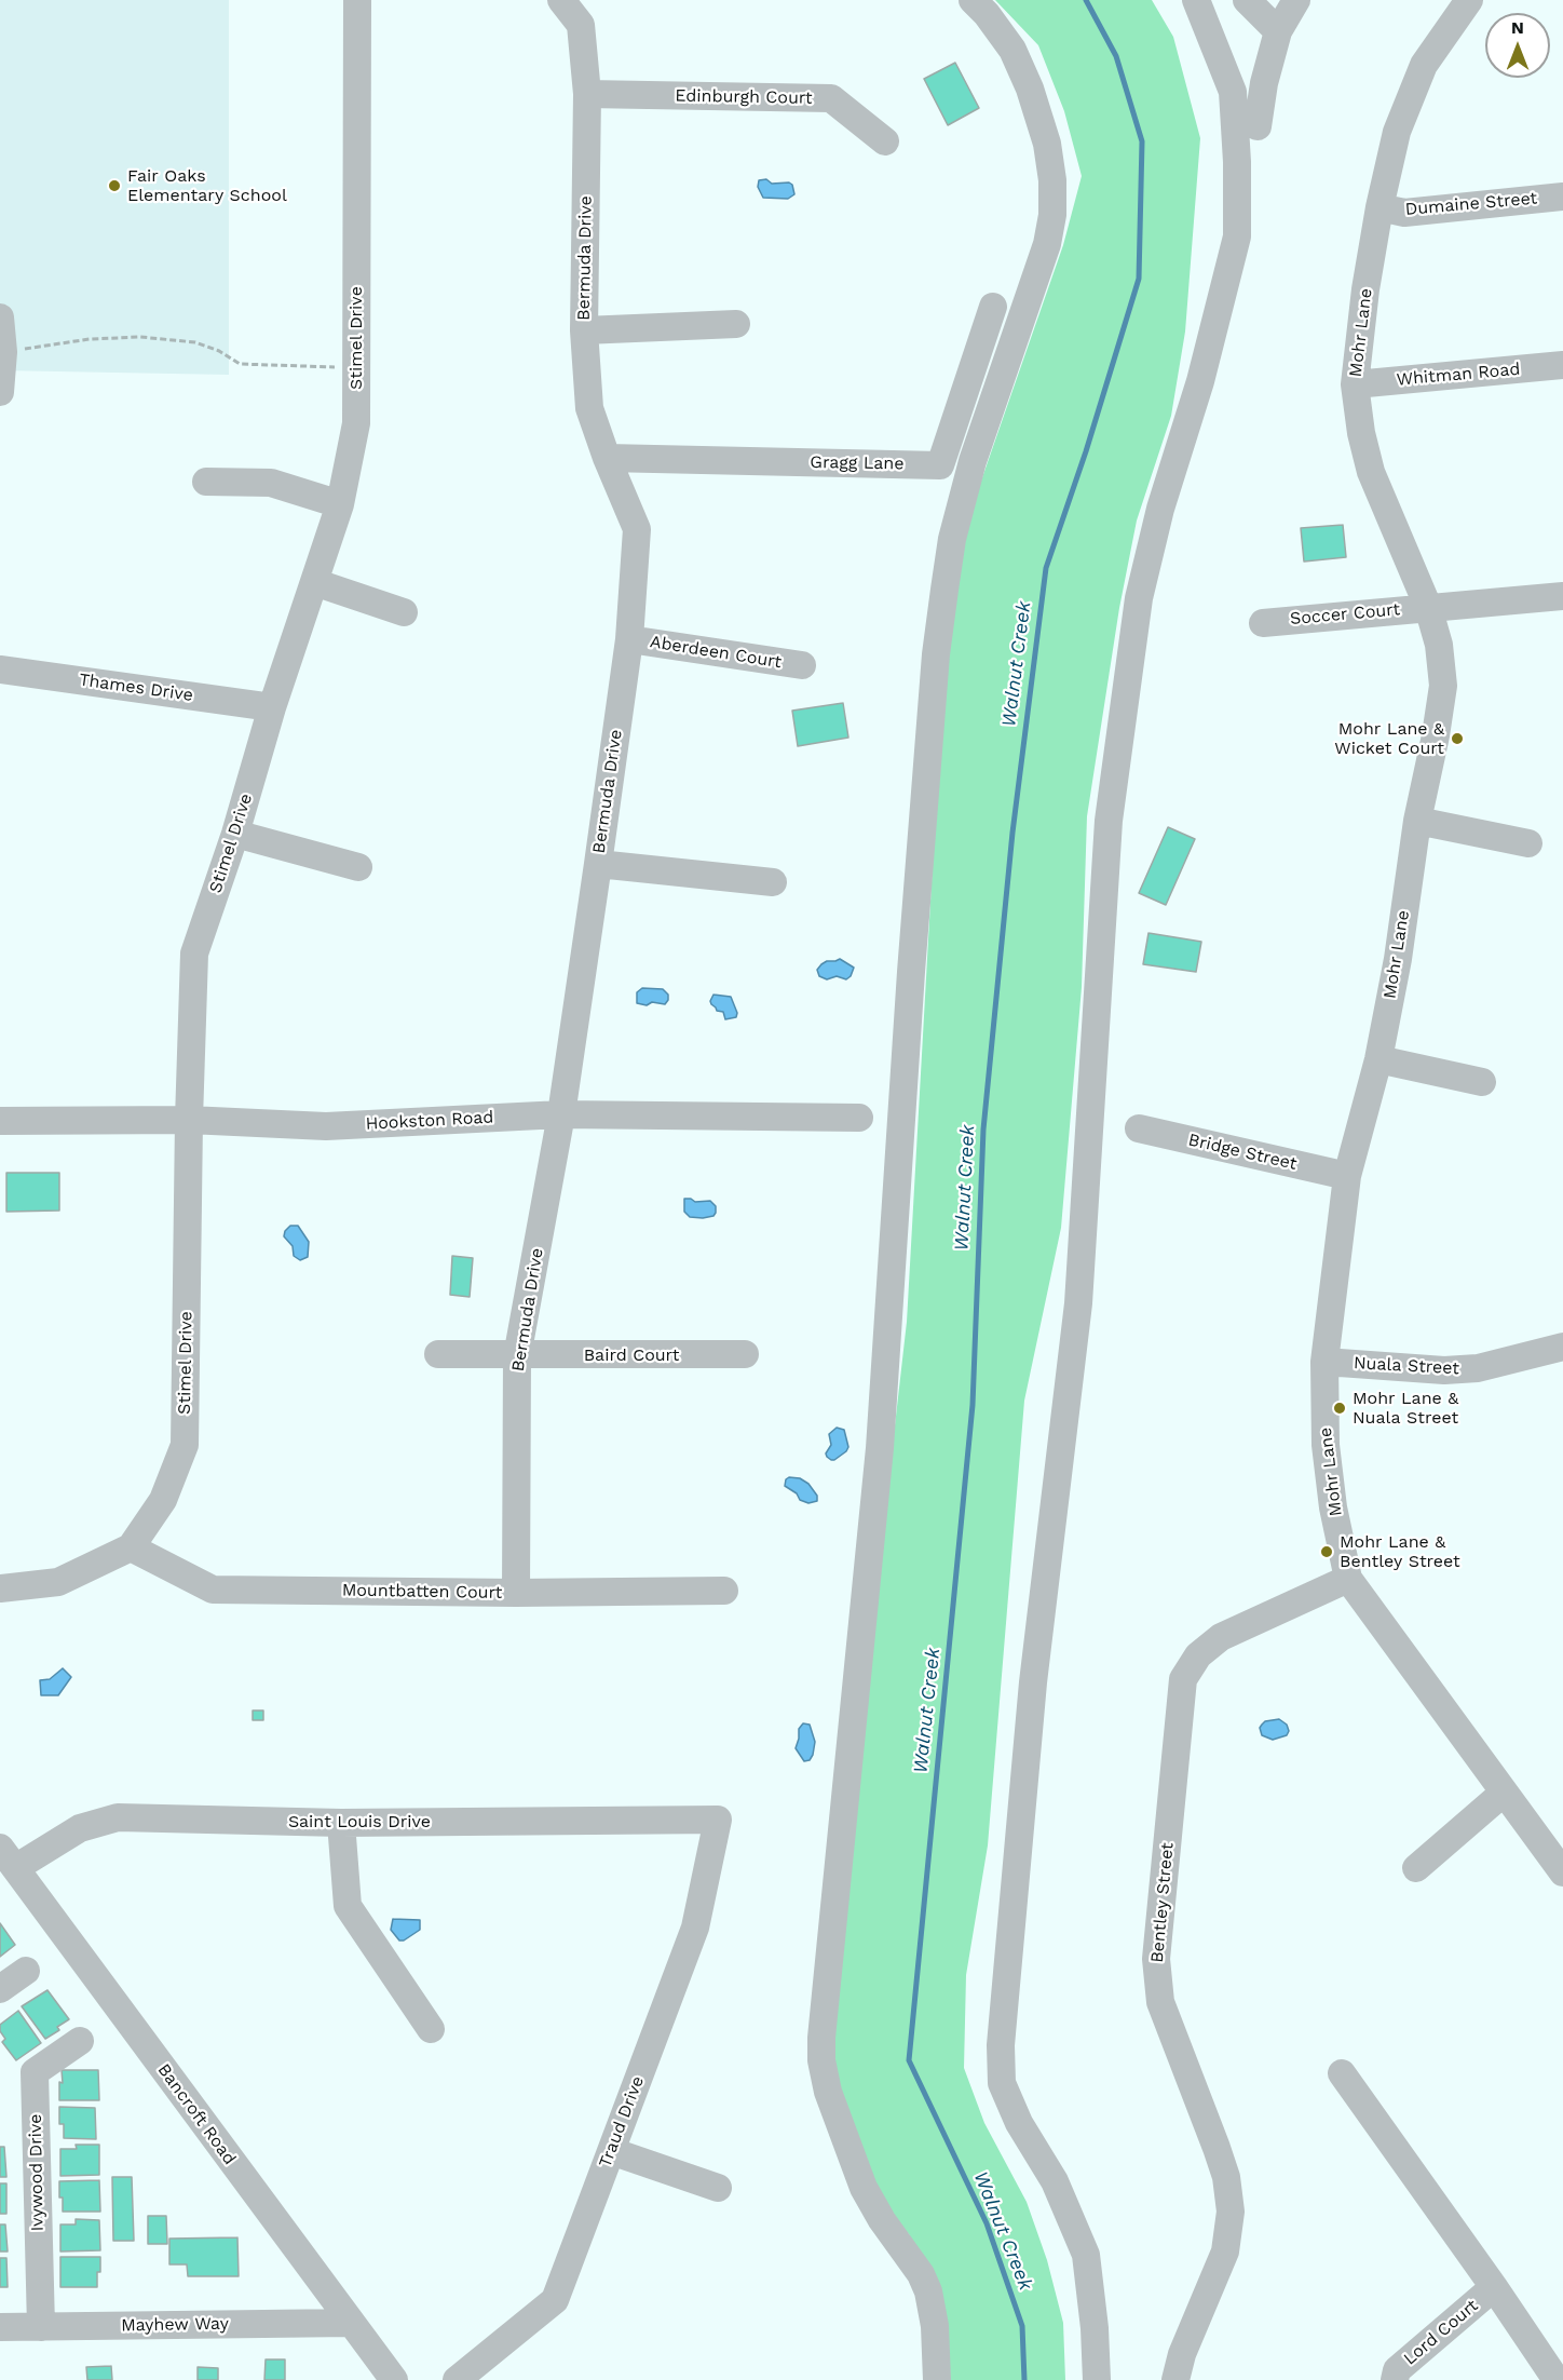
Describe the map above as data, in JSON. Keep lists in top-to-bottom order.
{
  "streets": {
    "street": [
      "Edinburgh Court",
      "Dumaine Street",
      "Bermuda Drive",
      "Mohr Lane",
      "Stimel Drive",
      "Whitman Road",
      "Gragg Lane",
      "Soccer Court",
      "Aberdeen Court",
      "Thames Drive",
      "Hookston Road",
      "Bridge Street",
      "Baird Court",
      "Nuala Street",
      "Mountbatten Court",
      "Saint Louis Drive",
      "Bentley Street",
      "Bancroft Road",
      "Traud Drive",
      "Ivywood Drive",
      "Mayhew Way",
      "Lord Court"
    ]
  },
  "crossings": [
    ["Edinburgh Court", "Bermuda Drive"],
    ["Dumaine Street", "Mohr Lane"],
    ["Bermuda Drive", "Gragg Lane"],
    ["Bermuda Drive", "Aberdeen Court"],
    ["Bermuda Drive", "Hookston Road"],
    ["Bermuda Drive", "Baird Court"],
    ["Bermuda Drive", "Mountbatten Court"],
    ["Mohr Lane", "Whitman Road"],
    ["Mohr Lane", "Soccer Court"],
    ["Mohr Lane", "Bridge Street"],
    ["Mohr Lane", "Nuala Street"],
    ["Mohr Lane", "Bentley Street"],
    ["Stimel Drive", "Thames Drive"],
    ["Stimel Drive", "Hookston Road"],
    ["Stimel Drive", "Mountbatten Court"],
    ["Saint Louis Drive", "Bancroft Road"],
    ["Saint Louis Drive", "Traud Drive"],
    ["Bancroft Road", "Mayhew Way"],
    ["Ivywood Drive", "Mayhew Way"]
  ],
  "water": ["Walnut Creek"],
  "places": [
    "Fair Oaks Elementary School",
    "Mohr Lane & Wicket Court",
    "Mohr Lane & Nuala Street",
    "Mohr Lane & Bentley Street"
  ],
  "north": "top"
}
